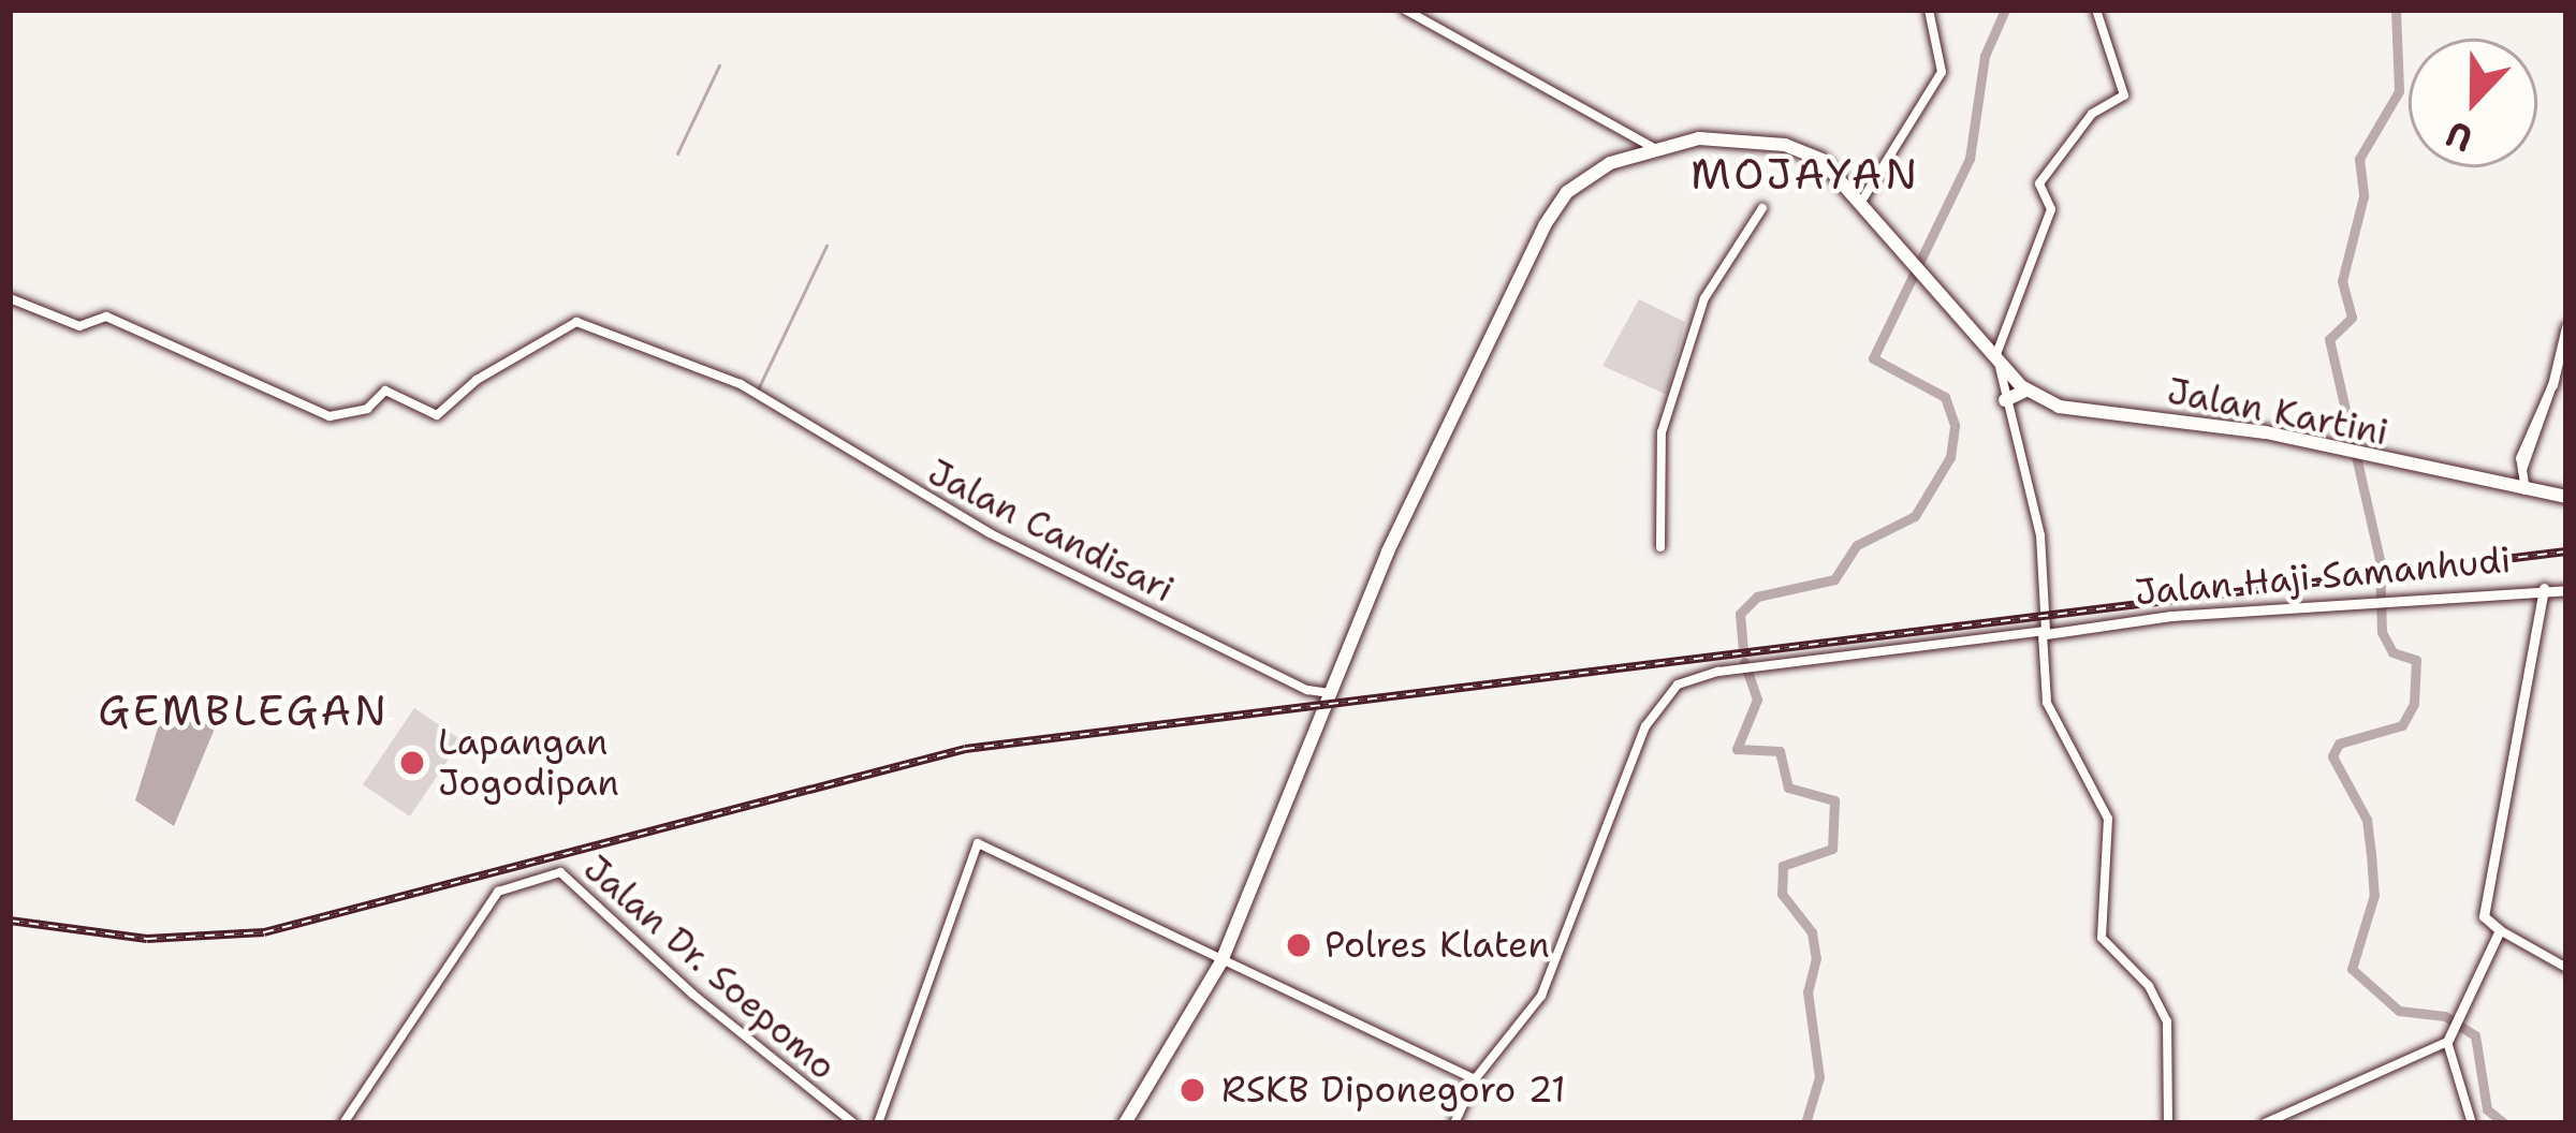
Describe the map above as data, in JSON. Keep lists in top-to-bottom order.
{
  "streets": {
    "highway": ["Jalan Kartini"],
    "main road": ["Jalan Haji Samanhudi"],
    "street": ["Jalan Candisari", "Jalan Dr. Soepomo"]
  },
  "crossings": [
    ["Jalan Kartini", "Jalan Candisari"]
  ],
  "districts": ["MOJAYAN", "GEMBLEGAN"],
  "places": ["Lapangan Jogodipan", "Polres Klaten", "RSKB Diponegoro 21"],
  "north": "bottom"
}
